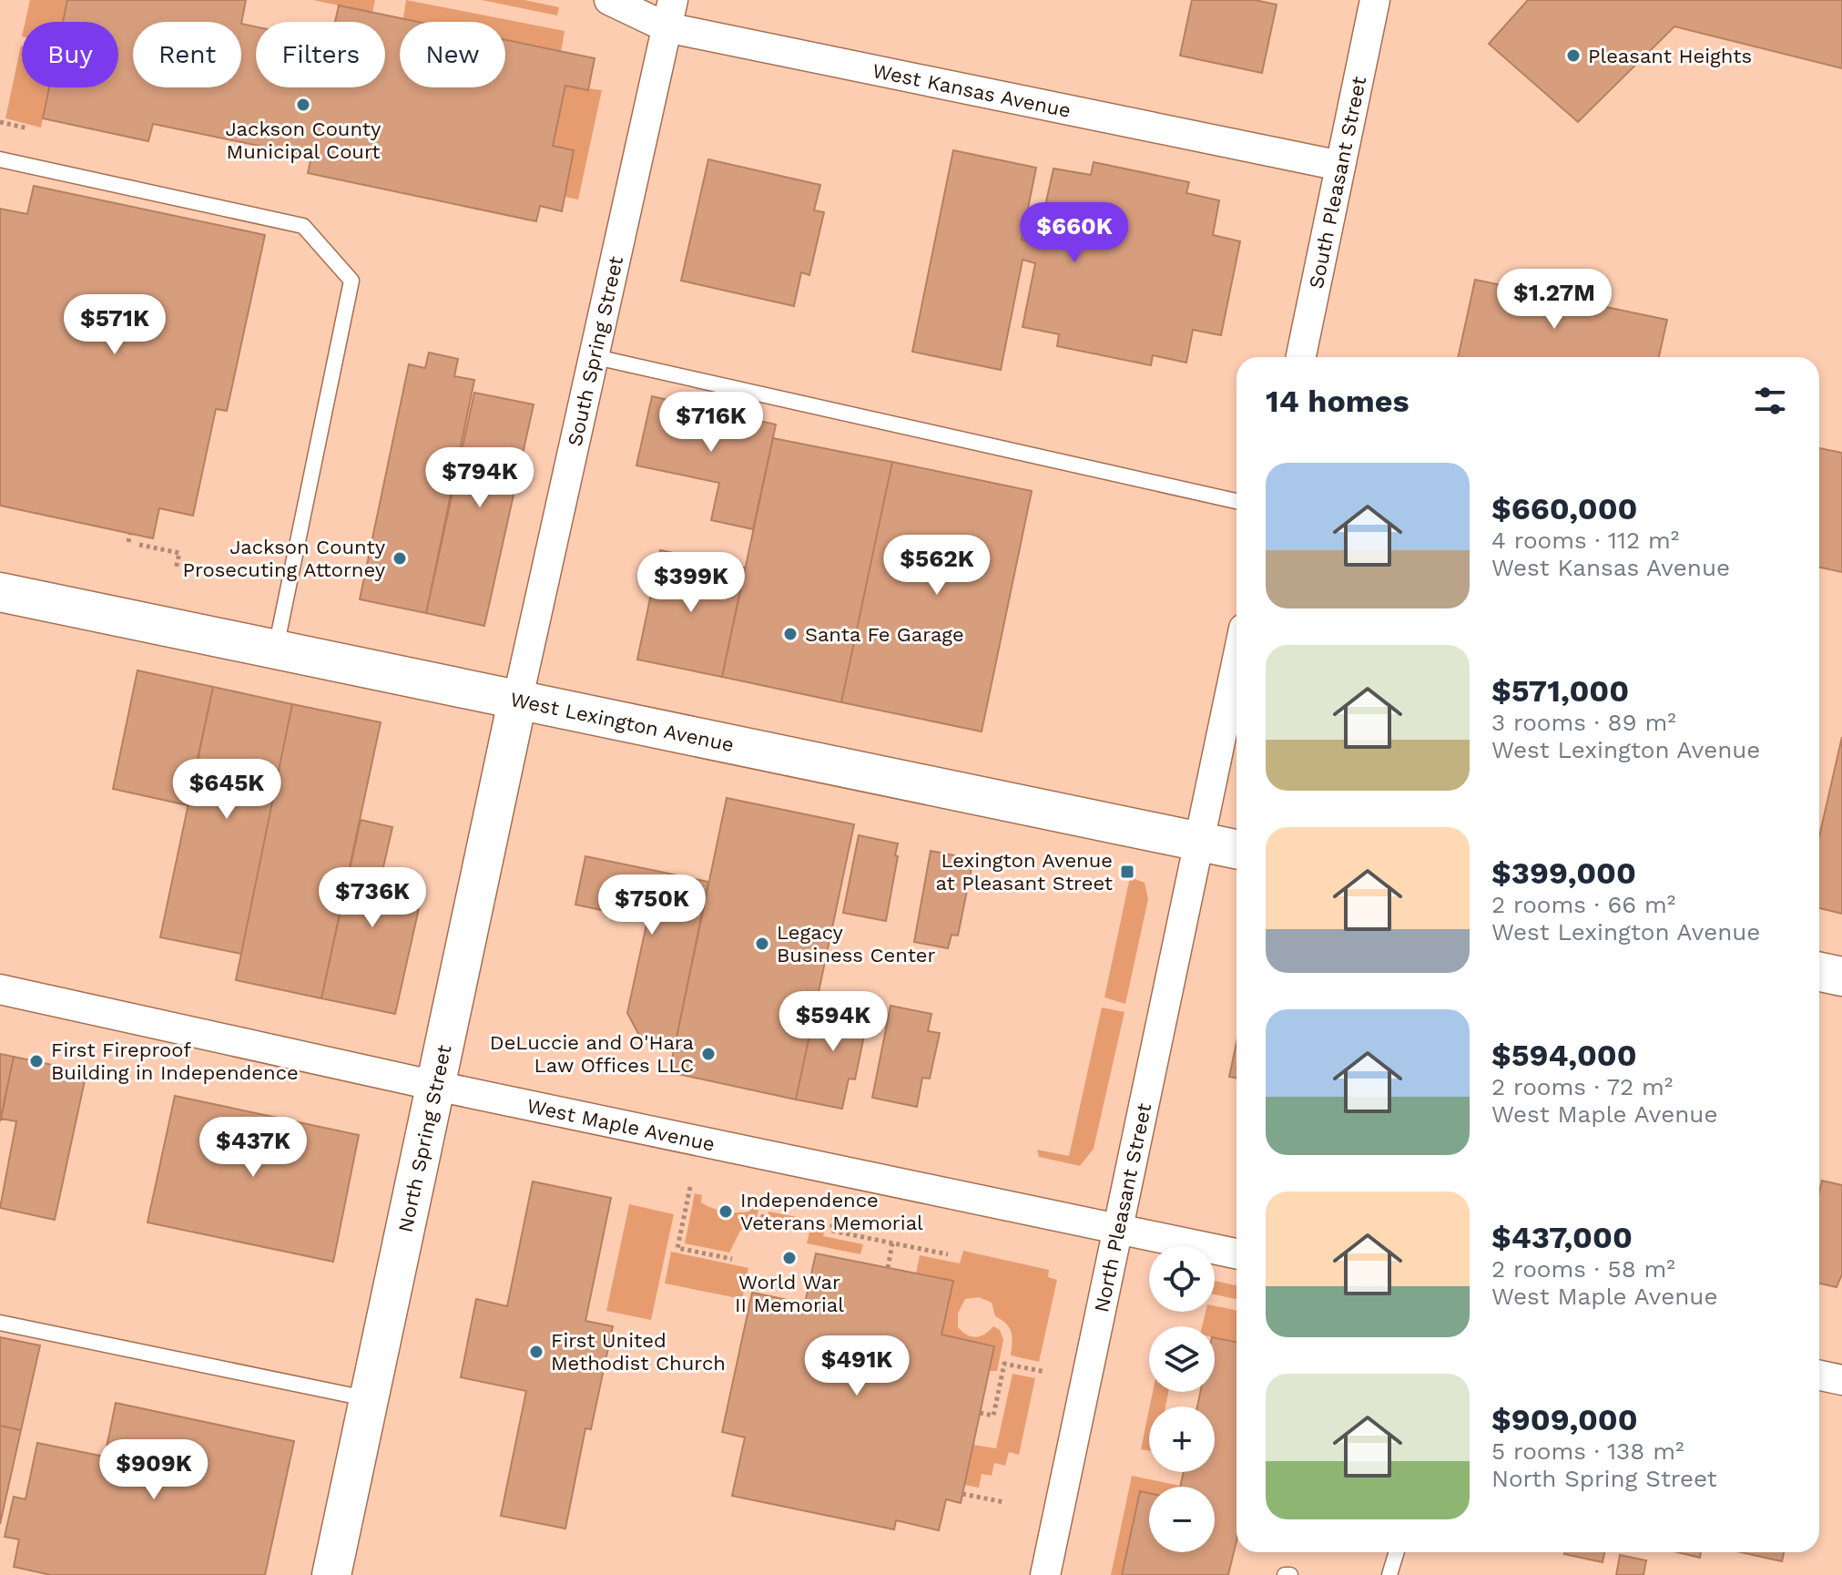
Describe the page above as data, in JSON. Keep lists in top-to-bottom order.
{
  "streets": {
    "street": [
      "West Kansas Avenue",
      "South Pleasant Street",
      "South Spring Street",
      "West Lexington Avenue",
      "West Maple Avenue",
      "North Spring Street",
      "North Pleasant Street"
    ]
  },
  "crossings": [
    ["West Kansas Avenue", "South Pleasant Street"],
    ["West Kansas Avenue", "South Spring Street"],
    ["South Spring Street", "West Lexington Avenue"],
    ["South Spring Street", "North Spring Street"],
    ["West Lexington Avenue", "North Spring Street"],
    ["West Lexington Avenue", "North Pleasant Street"],
    ["West Maple Avenue", "North Spring Street"],
    ["West Maple Avenue", "North Pleasant Street"]
  ],
  "places": {
    "other": [
      "Pleasant Heights",
      "Jackson County Municipal Court",
      "Jackson County Prosecuting Attorney",
      "Santa Fe Garage",
      "Legacy Business Center",
      "DeLuccie and O'Hara Law Offices LLC",
      "First Fireproof Building in Independence",
      "Independence Veterans Memorial",
      "World War II Memorial",
      "First United Methodist Church"
    ],
    "transit": ["Lexington Avenue at Pleasant Street"]
  },
  "page": {
    "chip": [
      "Buy",
      "Rent",
      "Filters",
      "New"
    ],
    "price": [
      "$660K",
      "$1.27M",
      "$571K",
      "$716K",
      "$794K",
      "$562K",
      "$399K",
      "$645K",
      "$736K",
      "$750K",
      "$594K",
      "$437K",
      "$491K",
      "$909K"
    ],
    "heading": "14 homes",
    "list": [
      {
        "name": "$660,000",
        "note": "4 rooms · 112 m² · West Kansas Avenue"
      },
      {
        "name": "$571,000",
        "note": "3 rooms · 89 m² · West Lexington Avenue"
      },
      {
        "name": "$399,000",
        "note": "2 rooms · 66 m² · West Lexington Avenue"
      },
      {
        "name": "$594,000",
        "note": "2 rooms · 72 m² · West Maple Avenue"
      },
      {
        "name": "$437,000",
        "note": "2 rooms · 58 m² · West Maple Avenue"
      },
      {
        "name": "$909,000",
        "note": "5 rooms · 138 m² · North Spring Street"
      }
    ],
    "map_buttons": ["+", "−"]
  }
}
